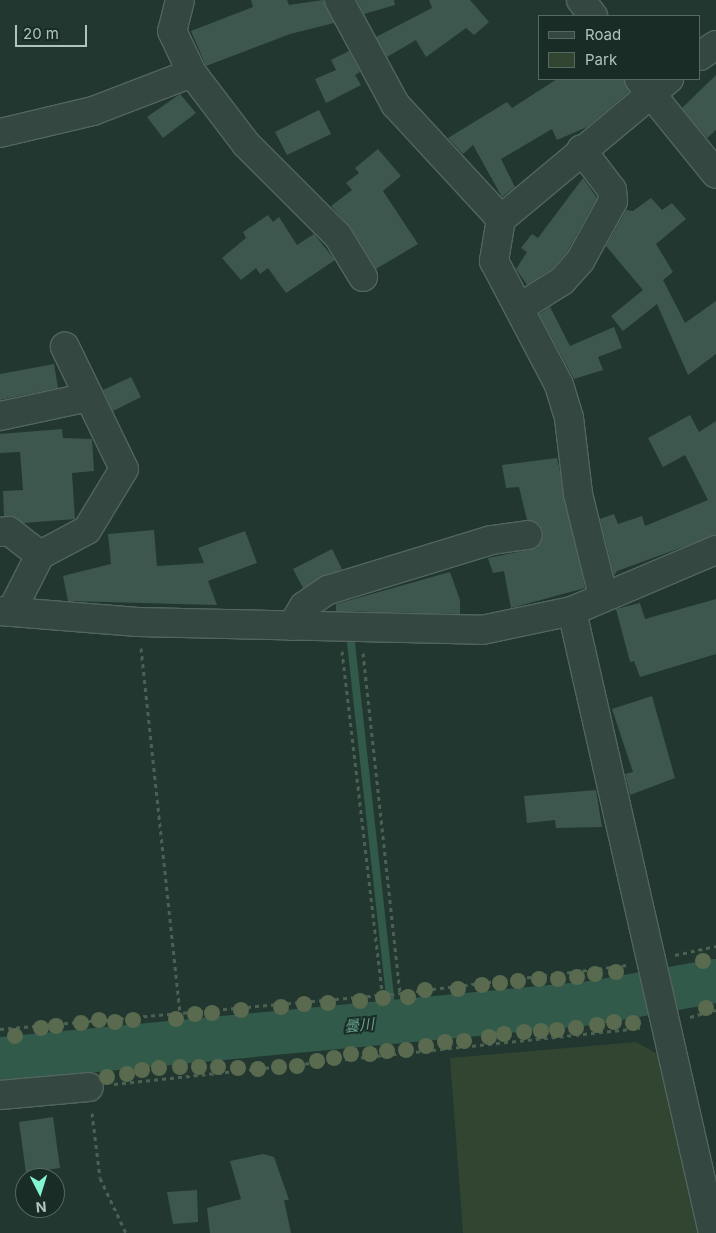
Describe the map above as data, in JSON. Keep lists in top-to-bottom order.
{
  "water": ["曇川"],
  "legend": ["Road", "Park"],
  "scale_bar": "20 m",
  "north": "bottom"
}
